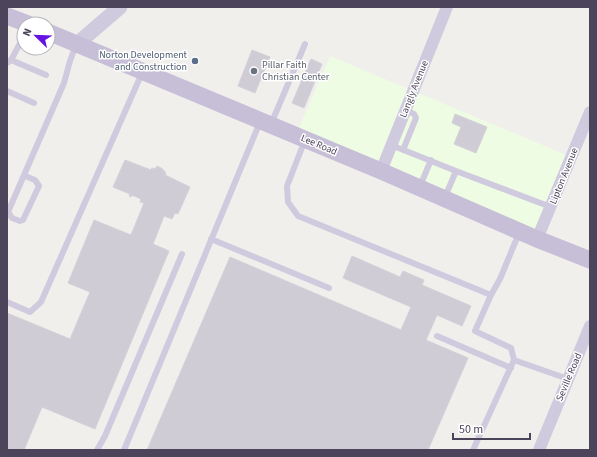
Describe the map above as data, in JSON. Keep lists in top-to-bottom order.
{
  "streets": {
    "main road": ["Lee Road"],
    "street": ["Langly Avenue", "Lipton Avenue", "Seville Road"]
  },
  "crossings": [
    ["Langly Avenue", "Lee Road"],
    ["Lee Road", "Lipton Avenue"]
  ],
  "places": ["Norton Development and Construction", "Pillar Faith Christian Center"],
  "scale_bar": "50 m",
  "north": "top left"
}
